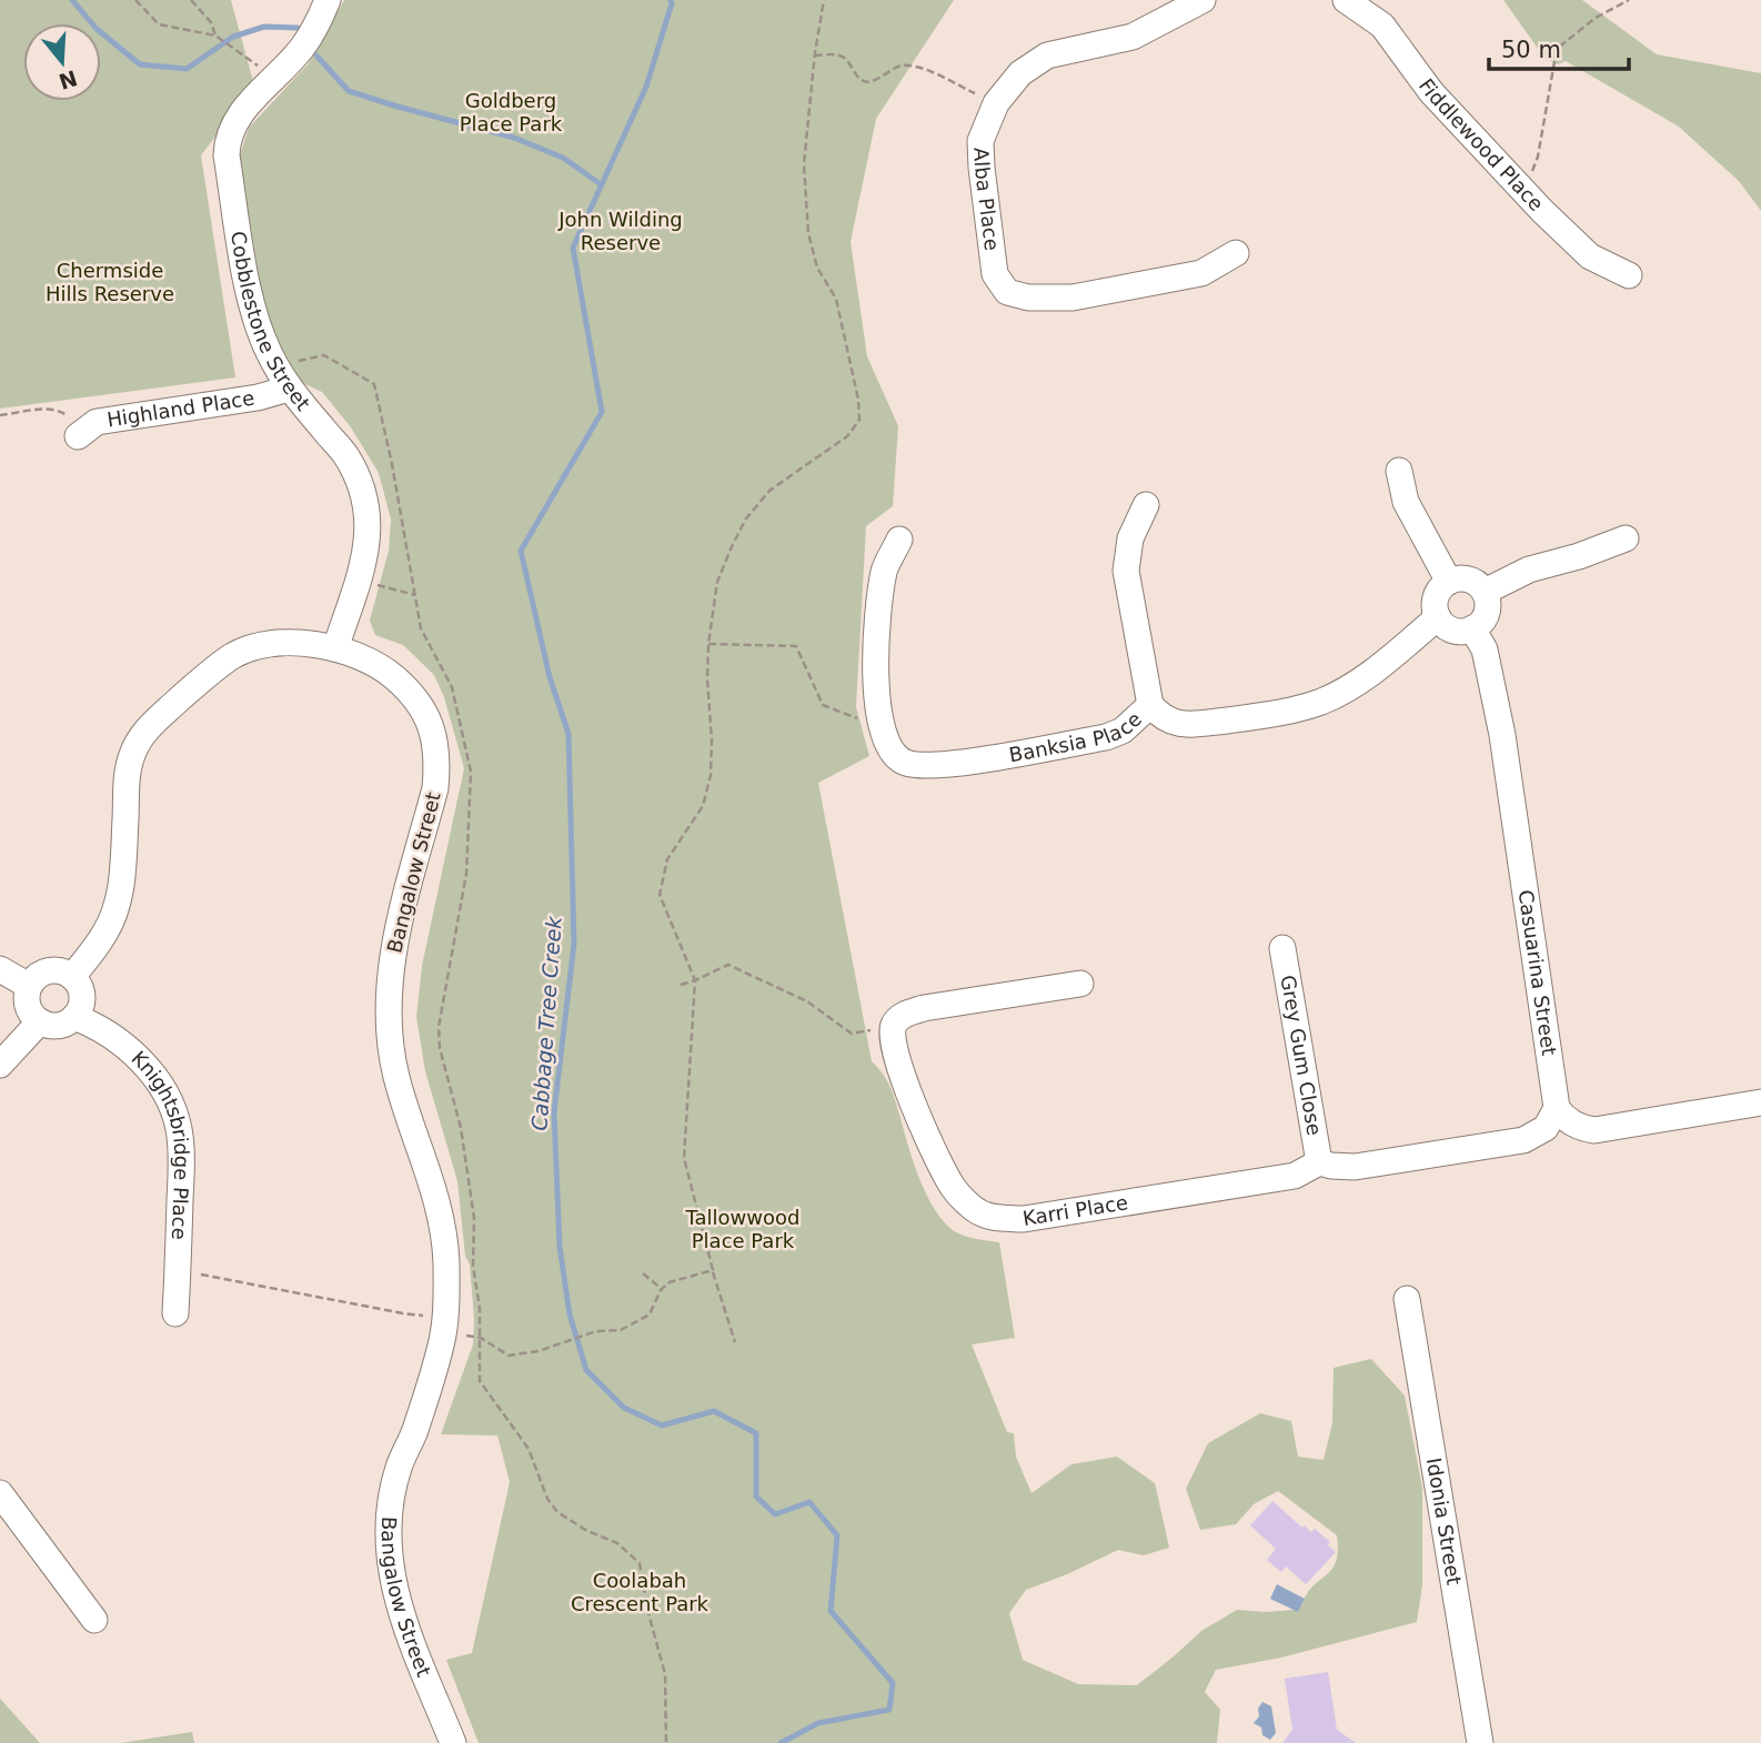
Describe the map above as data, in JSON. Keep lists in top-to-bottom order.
{
  "streets": {
    "street": [
      "Fiddlewood Place",
      "Alba Place",
      "Cobblestone Street",
      "Highland Place",
      "Banksia Place",
      "Bangalow Street",
      "Casuarina Street",
      "Grey Gum Close",
      "Knightsbridge Place",
      "Karri Place",
      "Idonia Street"
    ]
  },
  "crossings": [
    ["Cobblestone Street", "Highland Place"],
    ["Cobblestone Street", "Bangalow Street"],
    ["Banksia Place", "Casuarina Street"],
    ["Bangalow Street", "Knightsbridge Place"],
    ["Casuarina Street", "Karri Place"],
    ["Grey Gum Close", "Karri Place"]
  ],
  "water": ["Cabbage Tree Creek"],
  "parks": [
    "Goldberg Place Park",
    "John Wilding Reserve",
    "Chermside Hills Reserve",
    "Tallowwood Place Park",
    "Coolabah Crescent Park"
  ],
  "scale_bar": "50 m",
  "north": "bottom"
}
